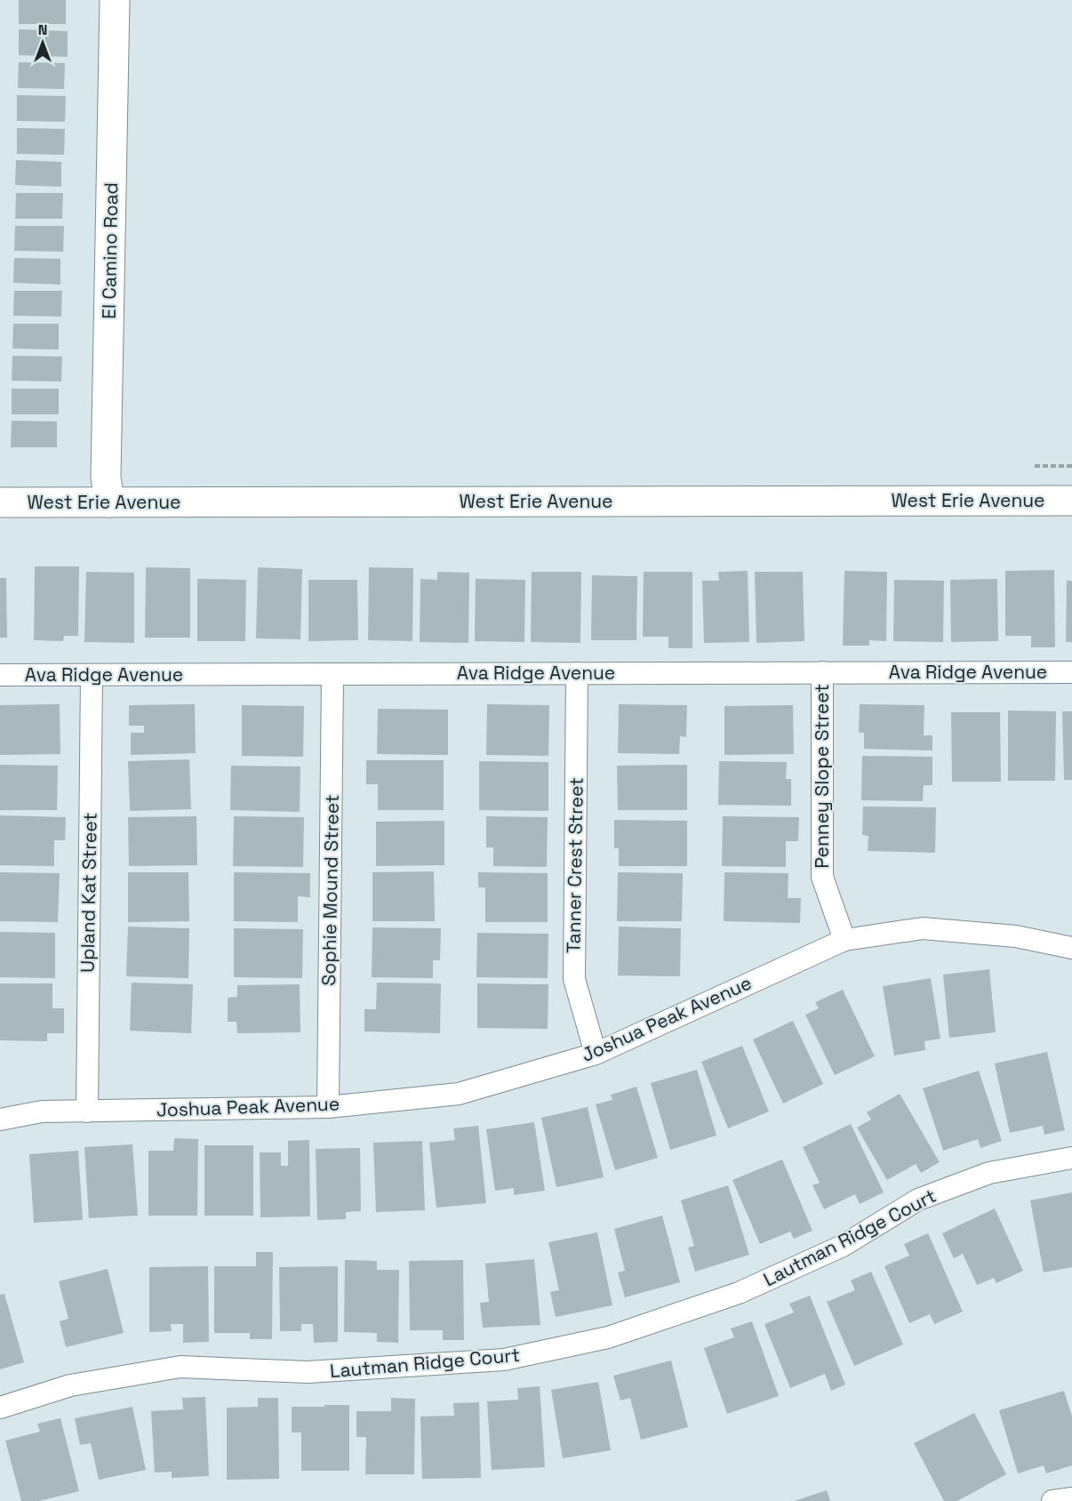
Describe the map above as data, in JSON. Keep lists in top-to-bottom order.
{
  "streets": {
    "street": [
      "El Camino Road",
      "West Erie Avenue",
      "Ava Ridge Avenue",
      "Penney Slope Street",
      "Tanner Crest Street",
      "Sophie Mound Street",
      "Upland Kat Street",
      "Joshua Peak Avenue",
      "Lautman Ridge Court"
    ]
  },
  "crossings": [
    ["El Camino Road", "West Erie Avenue"],
    ["Ava Ridge Avenue", "Penney Slope Street"],
    ["Ava Ridge Avenue", "Tanner Crest Street"],
    ["Ava Ridge Avenue", "Sophie Mound Street"],
    ["Ava Ridge Avenue", "Upland Kat Street"],
    ["Penney Slope Street", "Joshua Peak Avenue"],
    ["Tanner Crest Street", "Joshua Peak Avenue"],
    ["Sophie Mound Street", "Joshua Peak Avenue"],
    ["Upland Kat Street", "Joshua Peak Avenue"]
  ],
  "north": "top"
}
